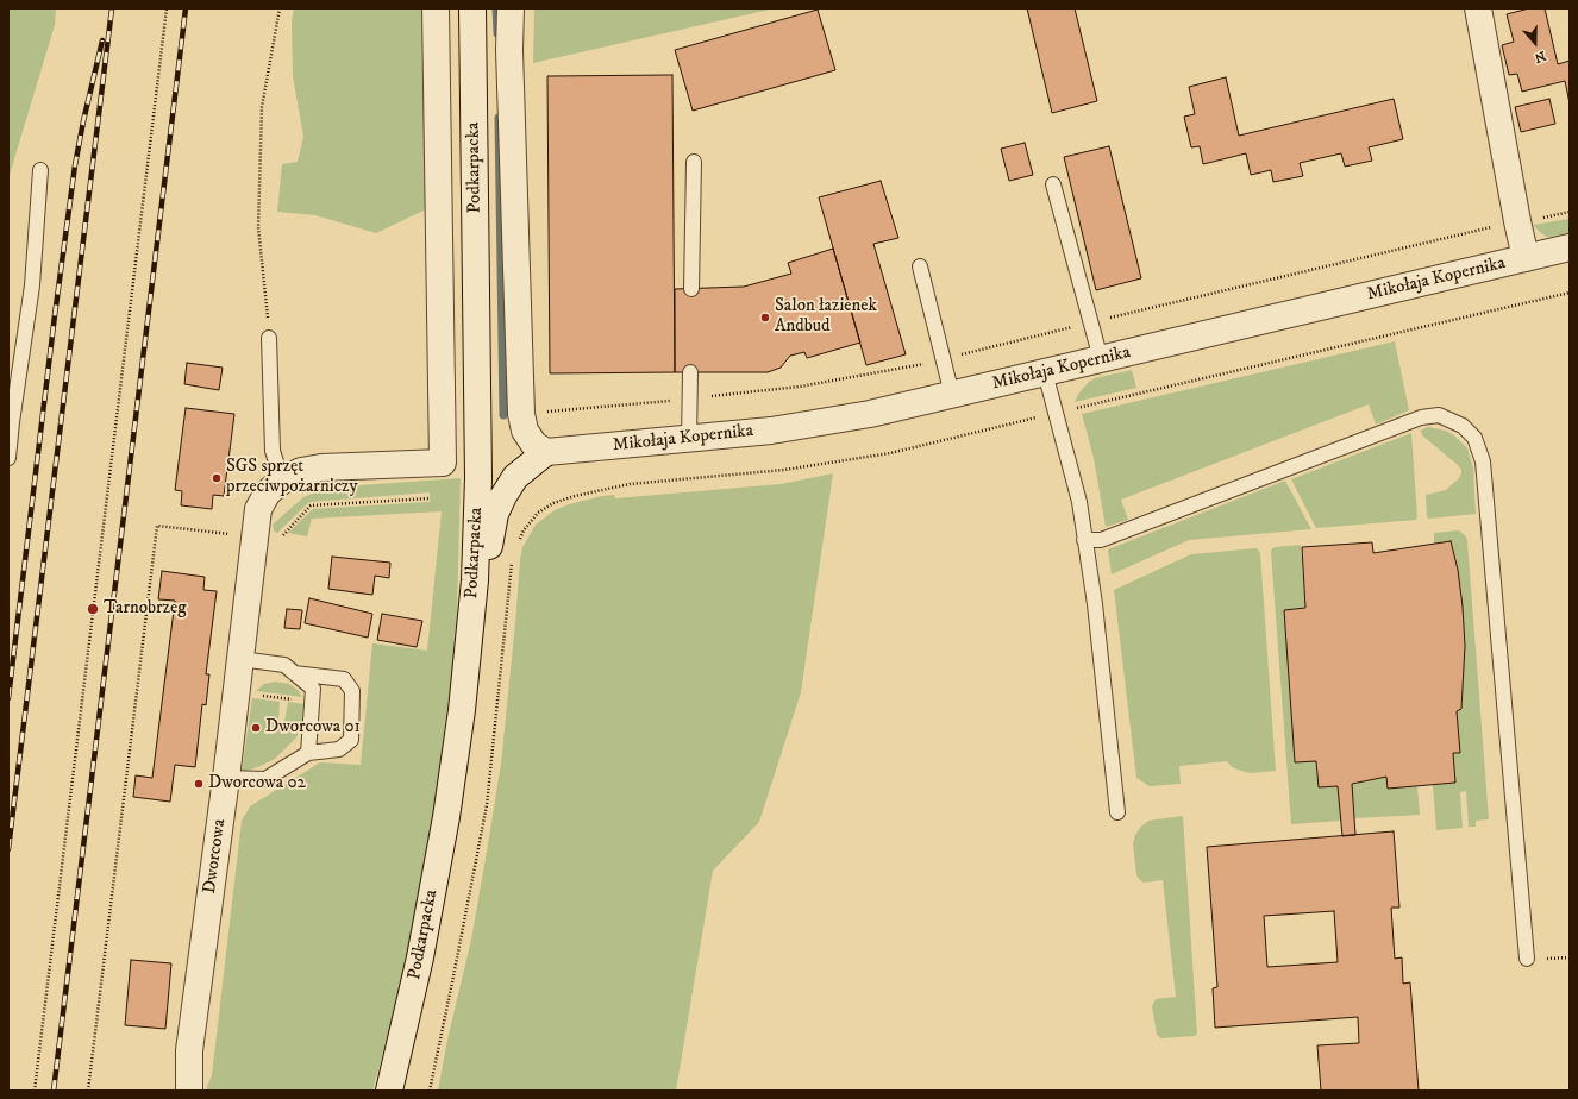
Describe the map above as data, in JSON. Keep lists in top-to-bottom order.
{
  "streets": {
    "street": ["Podkarpacka", "Mikołaja Kopernika", "Dworcowa"]
  },
  "places": [
    "Salon łazienek Andbud",
    "SGS sprzęt przeciwpożarniczy",
    "Tarnobrzeg",
    "Dworcowa 01",
    "Dworcowa 02"
  ],
  "north": "bottom"
}
